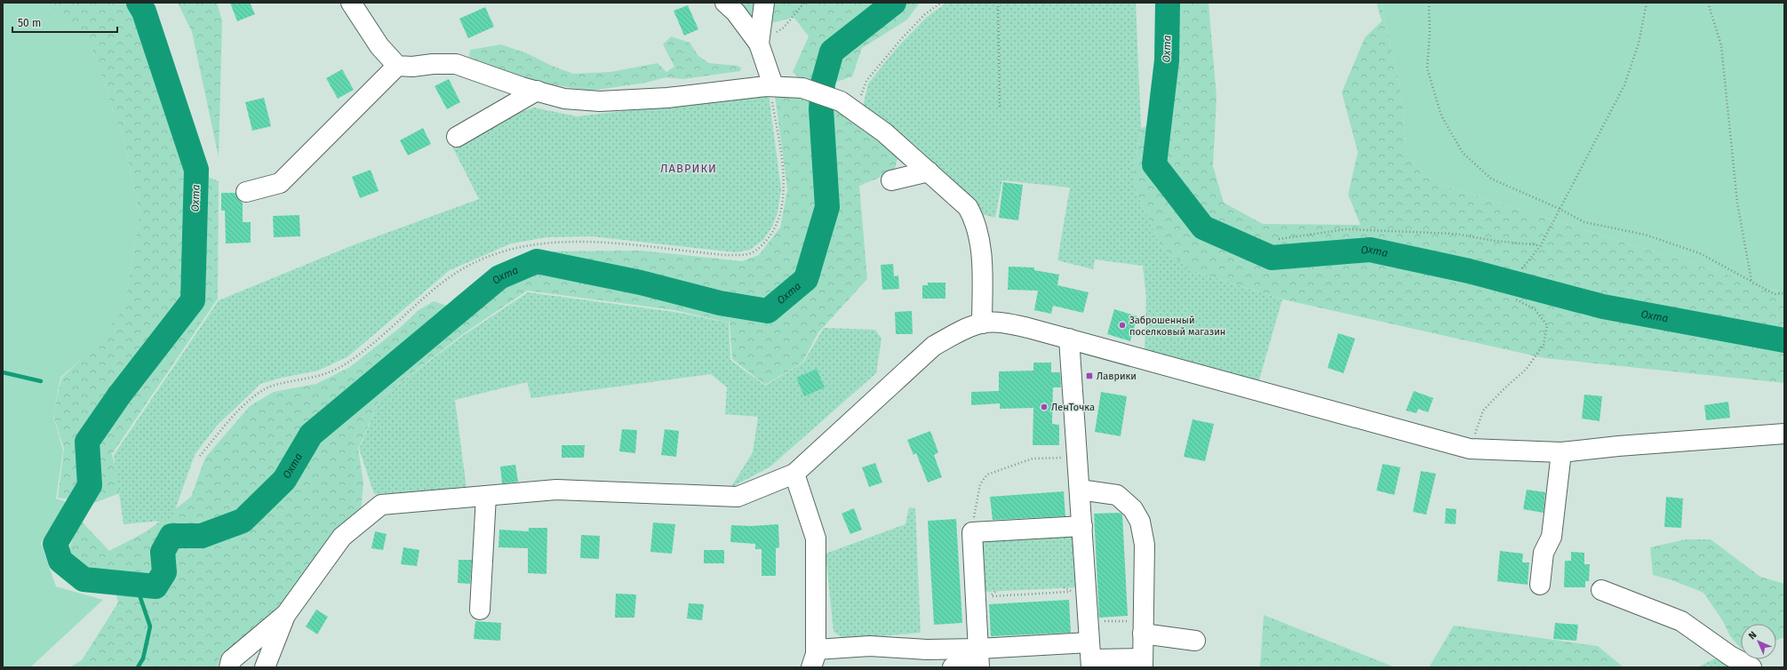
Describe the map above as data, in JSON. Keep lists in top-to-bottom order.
{
  "districts": ["ЛАВРИКИ"],
  "water": ["Охта"],
  "places": {
    "other": ["Заброшенный поселковый магазин", "ЛенТочка"],
    "transit": ["Лаврики"]
  },
  "scale_bar": "50 m",
  "north": "top left"
}
